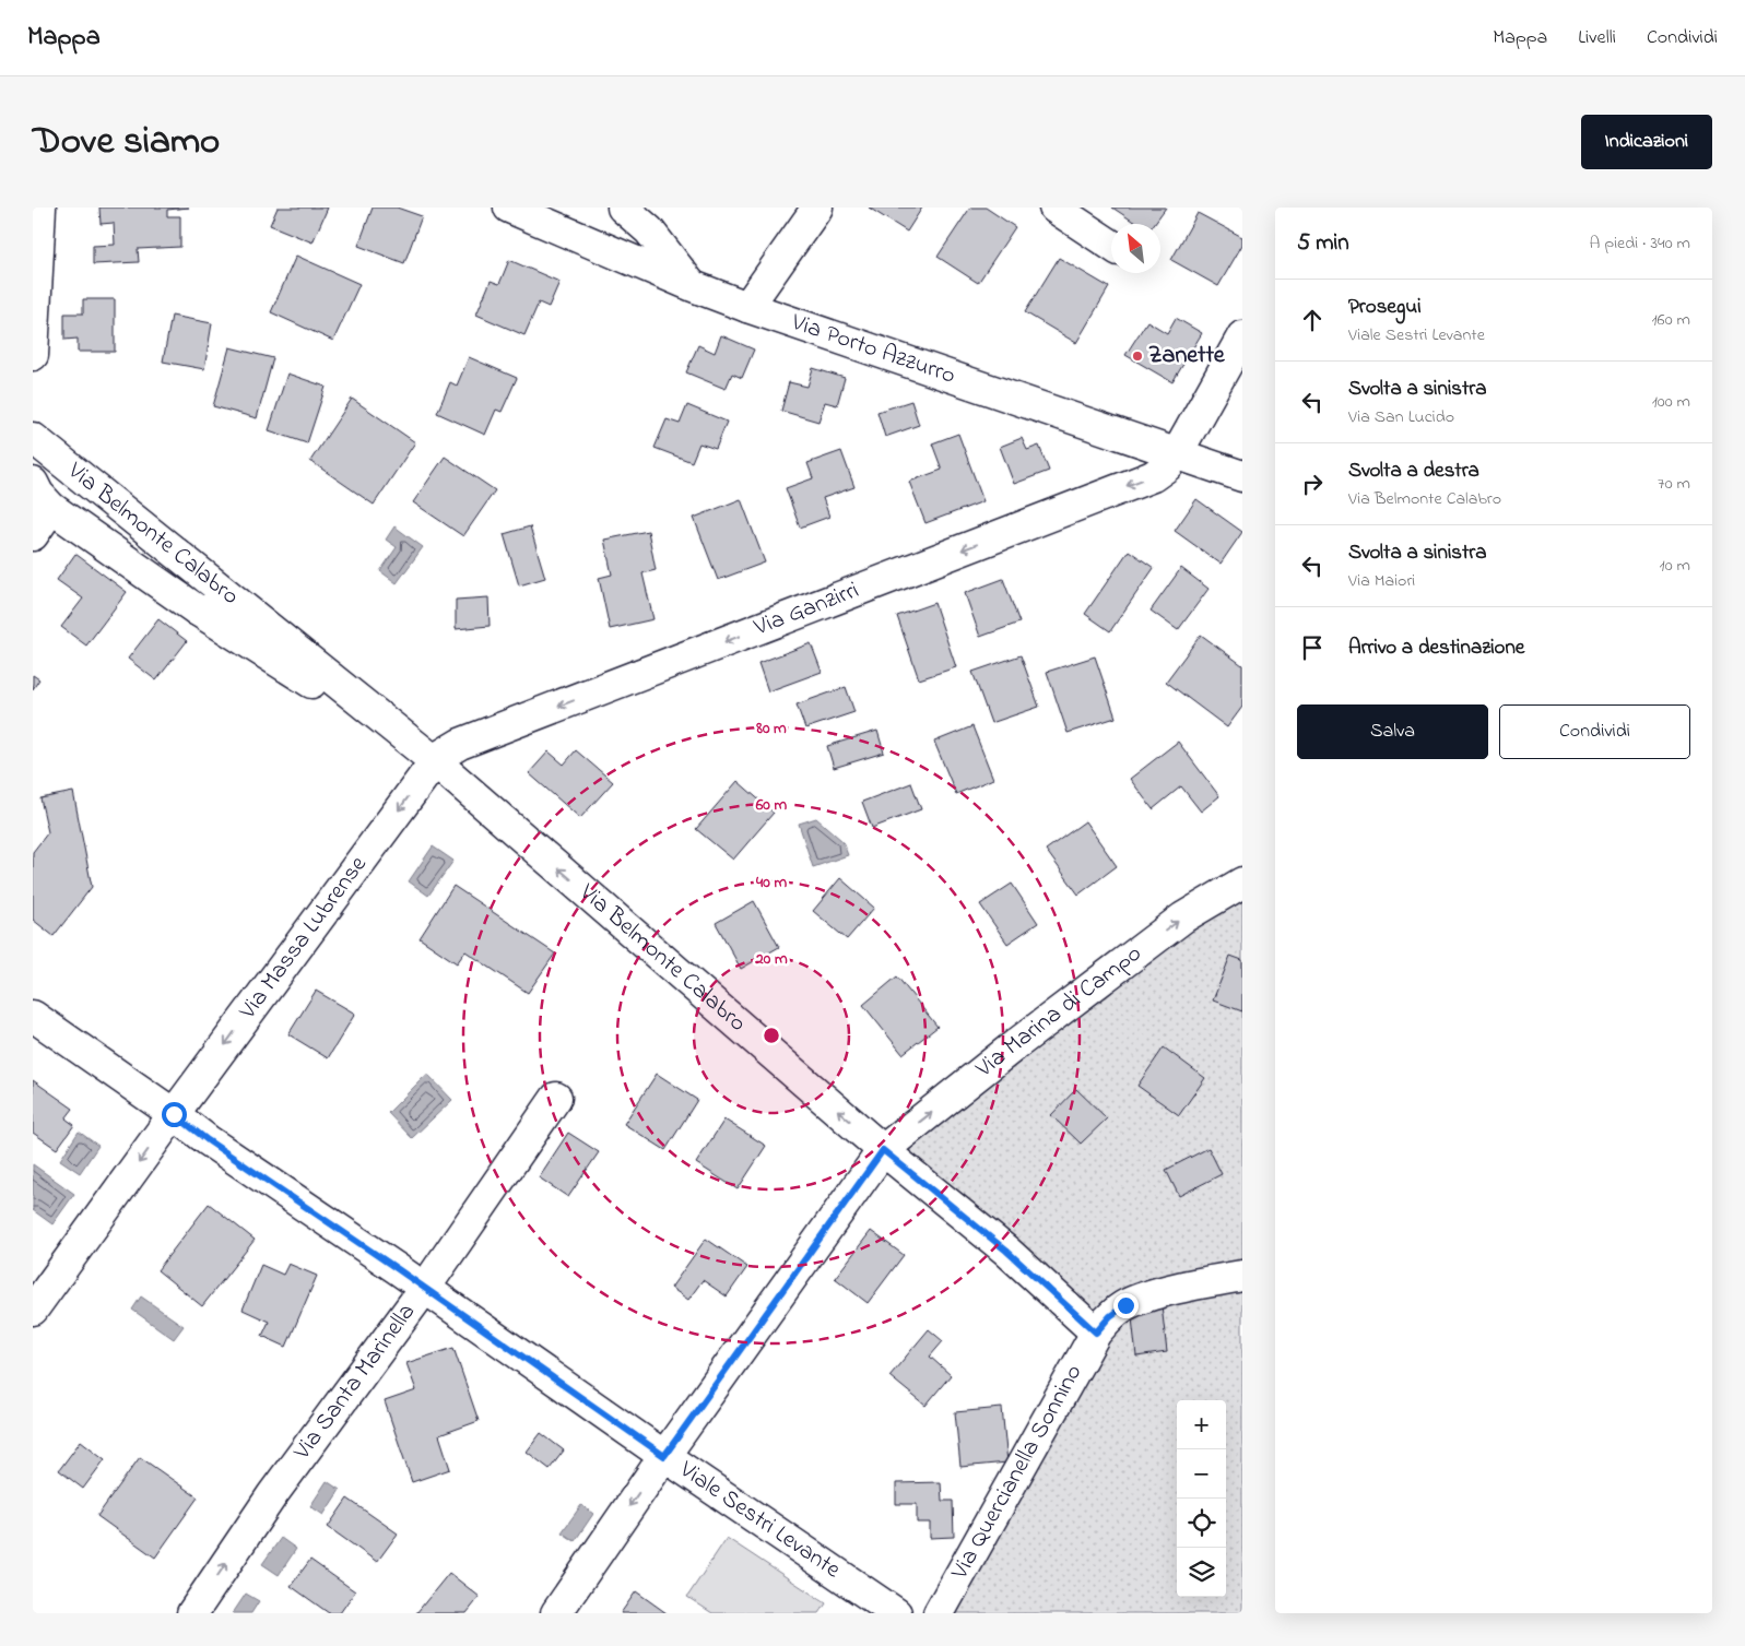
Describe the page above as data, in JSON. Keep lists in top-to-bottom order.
{
  "streets": {
    "street": [
      "Via Porto Azzurro",
      "Via Belmonte Calabro",
      "Via Ganzirri",
      "Via Massa Lubrense",
      "Via Marina di Campo",
      "Via Santa Marinella",
      "Via Quercianella Sonnino",
      "Viale Sestri Levante"
    ]
  },
  "crossings": [
    ["Via Porto Azzurro", "Via Ganzirri"],
    ["Via Belmonte Calabro", "Via Ganzirri"],
    ["Via Belmonte Calabro", "Via Massa Lubrense"],
    ["Via Belmonte Calabro", "Via Marina di Campo"],
    ["Via Belmonte Calabro", "Via Quercianella Sonnino"],
    ["Via Ganzirri", "Via Massa Lubrense"],
    ["Via Massa Lubrense", "Viale Sestri Levante"],
    ["Via Marina di Campo", "Viale Sestri Levante"],
    ["Via Santa Marinella", "Viale Sestri Levante"]
  ],
  "one_way": [
    "Via Belmonte Calabro",
    "Via Ganzirri",
    "Via Massa Lubrense",
    "Via Santa Marinella"
  ],
  "places": ["Zanette"],
  "north": "top left",
  "page": {
    "header": "Mappa",
    "nav": ["Mappa", "Livelli", "Condividi"],
    "title": "Dove siamo",
    "buttons": [
      "Indicazioni",
      ["Salva", "Condividi"]
    ],
    "heading": ["5 min", "A piedi · 340 m"],
    "list": [
      ["Prosegui", "Viale Sestri Levante", "160 m"],
      ["Svolta a sinistra", "Via San Lucido", "100 m"],
      ["Svolta a destra", "Via Belmonte Calabro", "70 m"],
      ["Svolta a sinistra", "Via Maiori", "10 m"],
      "Arrivo a destinazione"
    ],
    "map_buttons": ["+", "−"]
  },
  "rings": [
    "80 m",
    "60 m",
    "40 m",
    "20 m"
  ]
}
